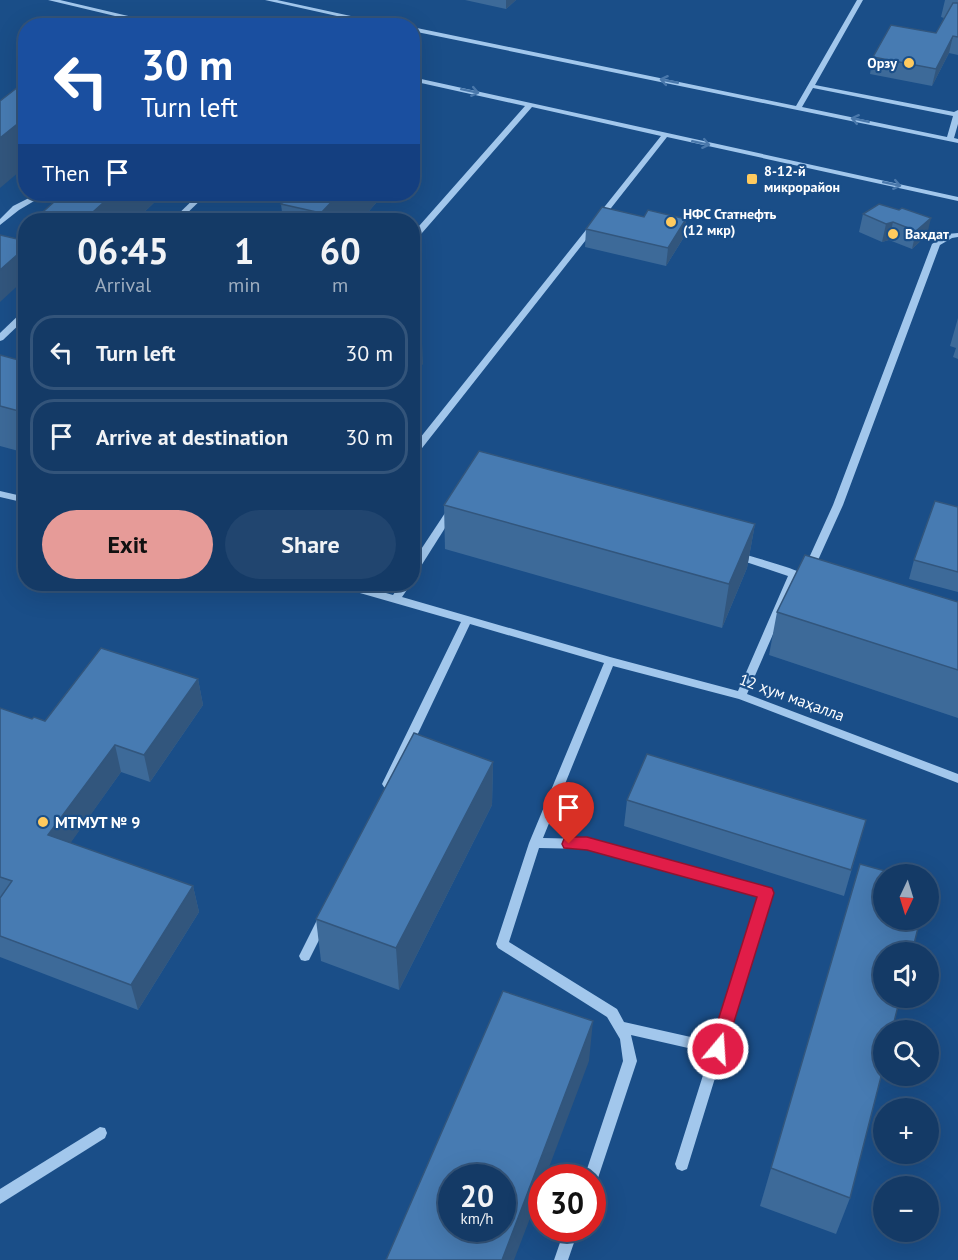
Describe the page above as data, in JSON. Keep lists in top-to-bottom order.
{
  "streets": {
    "street": ["12 ҳум маҳалла"]
  },
  "places": {
    "other": [
      "Орзу",
      "НФС Статнефть (12 мкр)",
      "Вахдат",
      "МТМУТ № 9"
    ],
    "transit": ["8-12-й микрорайон"]
  },
  "north": "bottom",
  "page": {
    "turn": ["30 m", "Turn left"],
    "then": "Then",
    "eta": [
      "06:45",
      "Arrival",
      "1",
      "min",
      "60",
      "m"
    ],
    "list": [
      {
        "name": "Turn left",
        "value": "30 m"
      },
      {
        "name": "Arrive at destination",
        "value": "30 m"
      }
    ],
    "buttons": ["Exit", "Share"],
    "map_buttons": ["+", "−"],
    "speed": "20 km/h",
    "limit": "30"
  }
}
